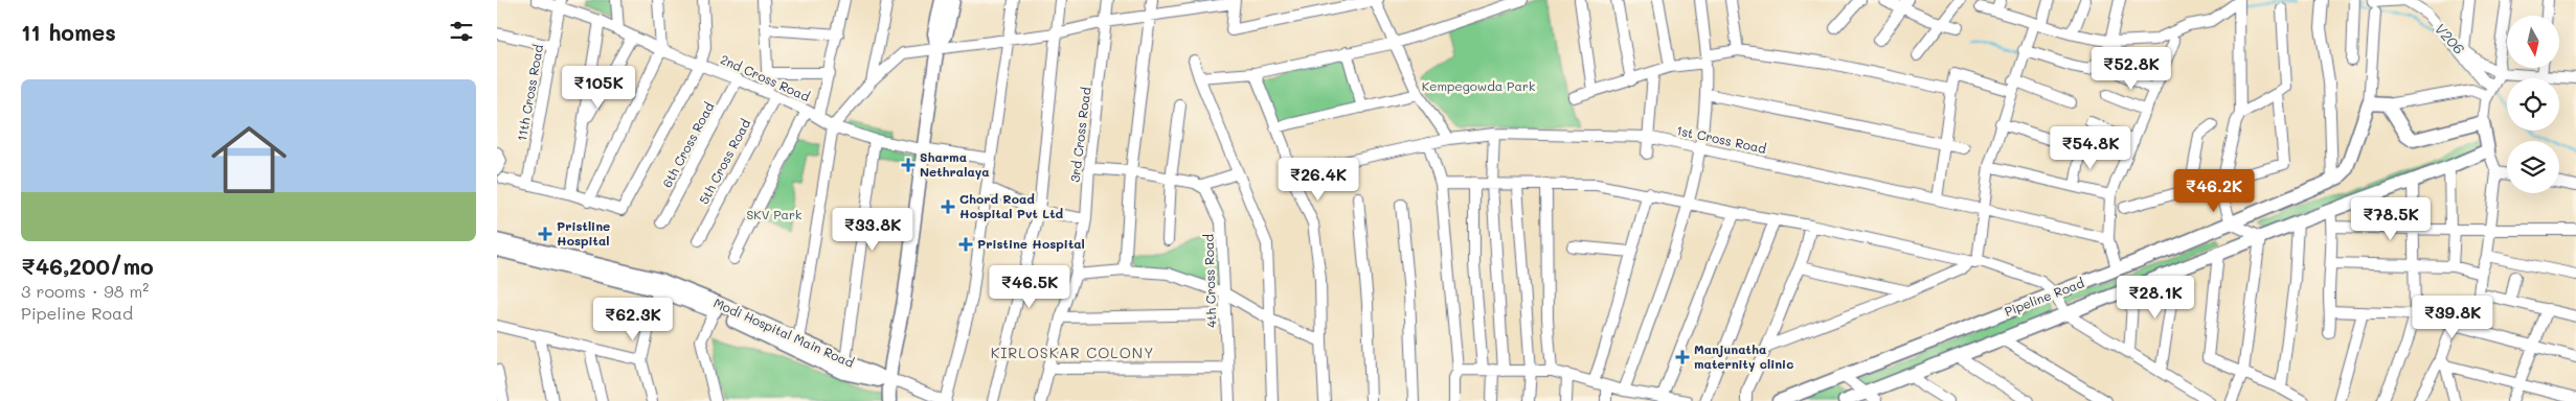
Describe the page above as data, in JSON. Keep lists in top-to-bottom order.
{
  "streets": {
    "main road": ["Pipeline Road", "Modi Hospital Main Road"],
    "street": [
      "2nd Cross Road",
      "11th Cross Road",
      "3rd Cross Road",
      "1st Cross Road",
      "6th Cross Road",
      "5th Cross Road",
      "4th Cross Road"
    ]
  },
  "crossings": [
    ["2nd Cross Road", "11th Cross Road"],
    ["2nd Cross Road", "6th Cross Road"],
    ["2nd Cross Road", "5th Cross Road"]
  ],
  "districts": ["KIRLOSKAR COLONY"],
  "water": ["V206"],
  "parks": ["Kempegowda Park", "SKV Park"],
  "places": {
    "health": [
      "Sharma Nethralaya",
      "Chord Road Hospital Pvt Ltd",
      "Pristline Hospital",
      "Pristine Hospital",
      "Manjunatha maternity clinic"
    ]
  },
  "north": "bottom",
  "page": {
    "heading": "11 homes",
    "price": [
      "₹52.8K",
      "₹105K",
      "₹54.8K",
      "₹26.4K",
      "₹46.2K",
      "₹78.5K",
      "₹33.8K",
      "₹46.5K",
      "₹28.1K",
      "₹39.8K",
      "₹62.3K"
    ],
    "list": [
      {
        "name": "₹46,200/mo",
        "note": "3 rooms · 98 m² · Pipeline Road"
      }
    ]
  }
}
